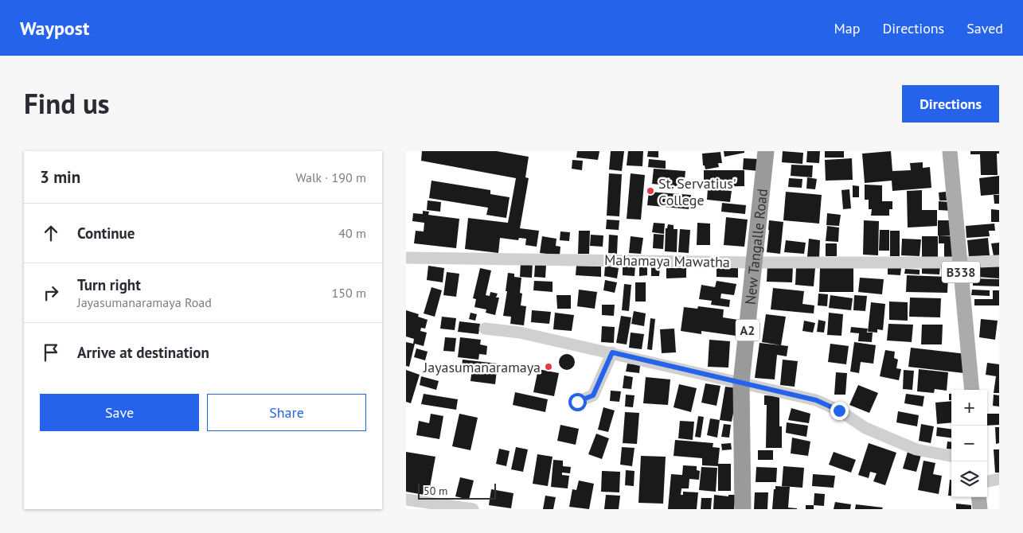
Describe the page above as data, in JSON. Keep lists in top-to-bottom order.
{
  "streets": {
    "highway": ["New Tangalle Road", "A2"],
    "main road": ["B338"],
    "street": ["Mahamaya Mawatha"]
  },
  "crossings": [
    ["New Tangalle Road", "Mahamaya Mawatha"],
    ["Mahamaya Mawatha", "B338"]
  ],
  "places": ["St. Servatius' College", "Jayasumanaramaya"],
  "scale_bar": "50 m",
  "page": {
    "header": "Waypost",
    "nav": ["Map", "Directions", "Saved"],
    "title": "Find us",
    "buttons": [
      "Directions",
      ["Save", "Share"]
    ],
    "heading": ["3 min", "Walk · 190 m"],
    "list": [
      ["Continue", "40 m"],
      ["Turn right", "Jayasumanaramaya Road", "150 m"],
      "Arrive at destination"
    ],
    "map_buttons": ["+", "−"],
    "scale": "50 m"
  }
}
